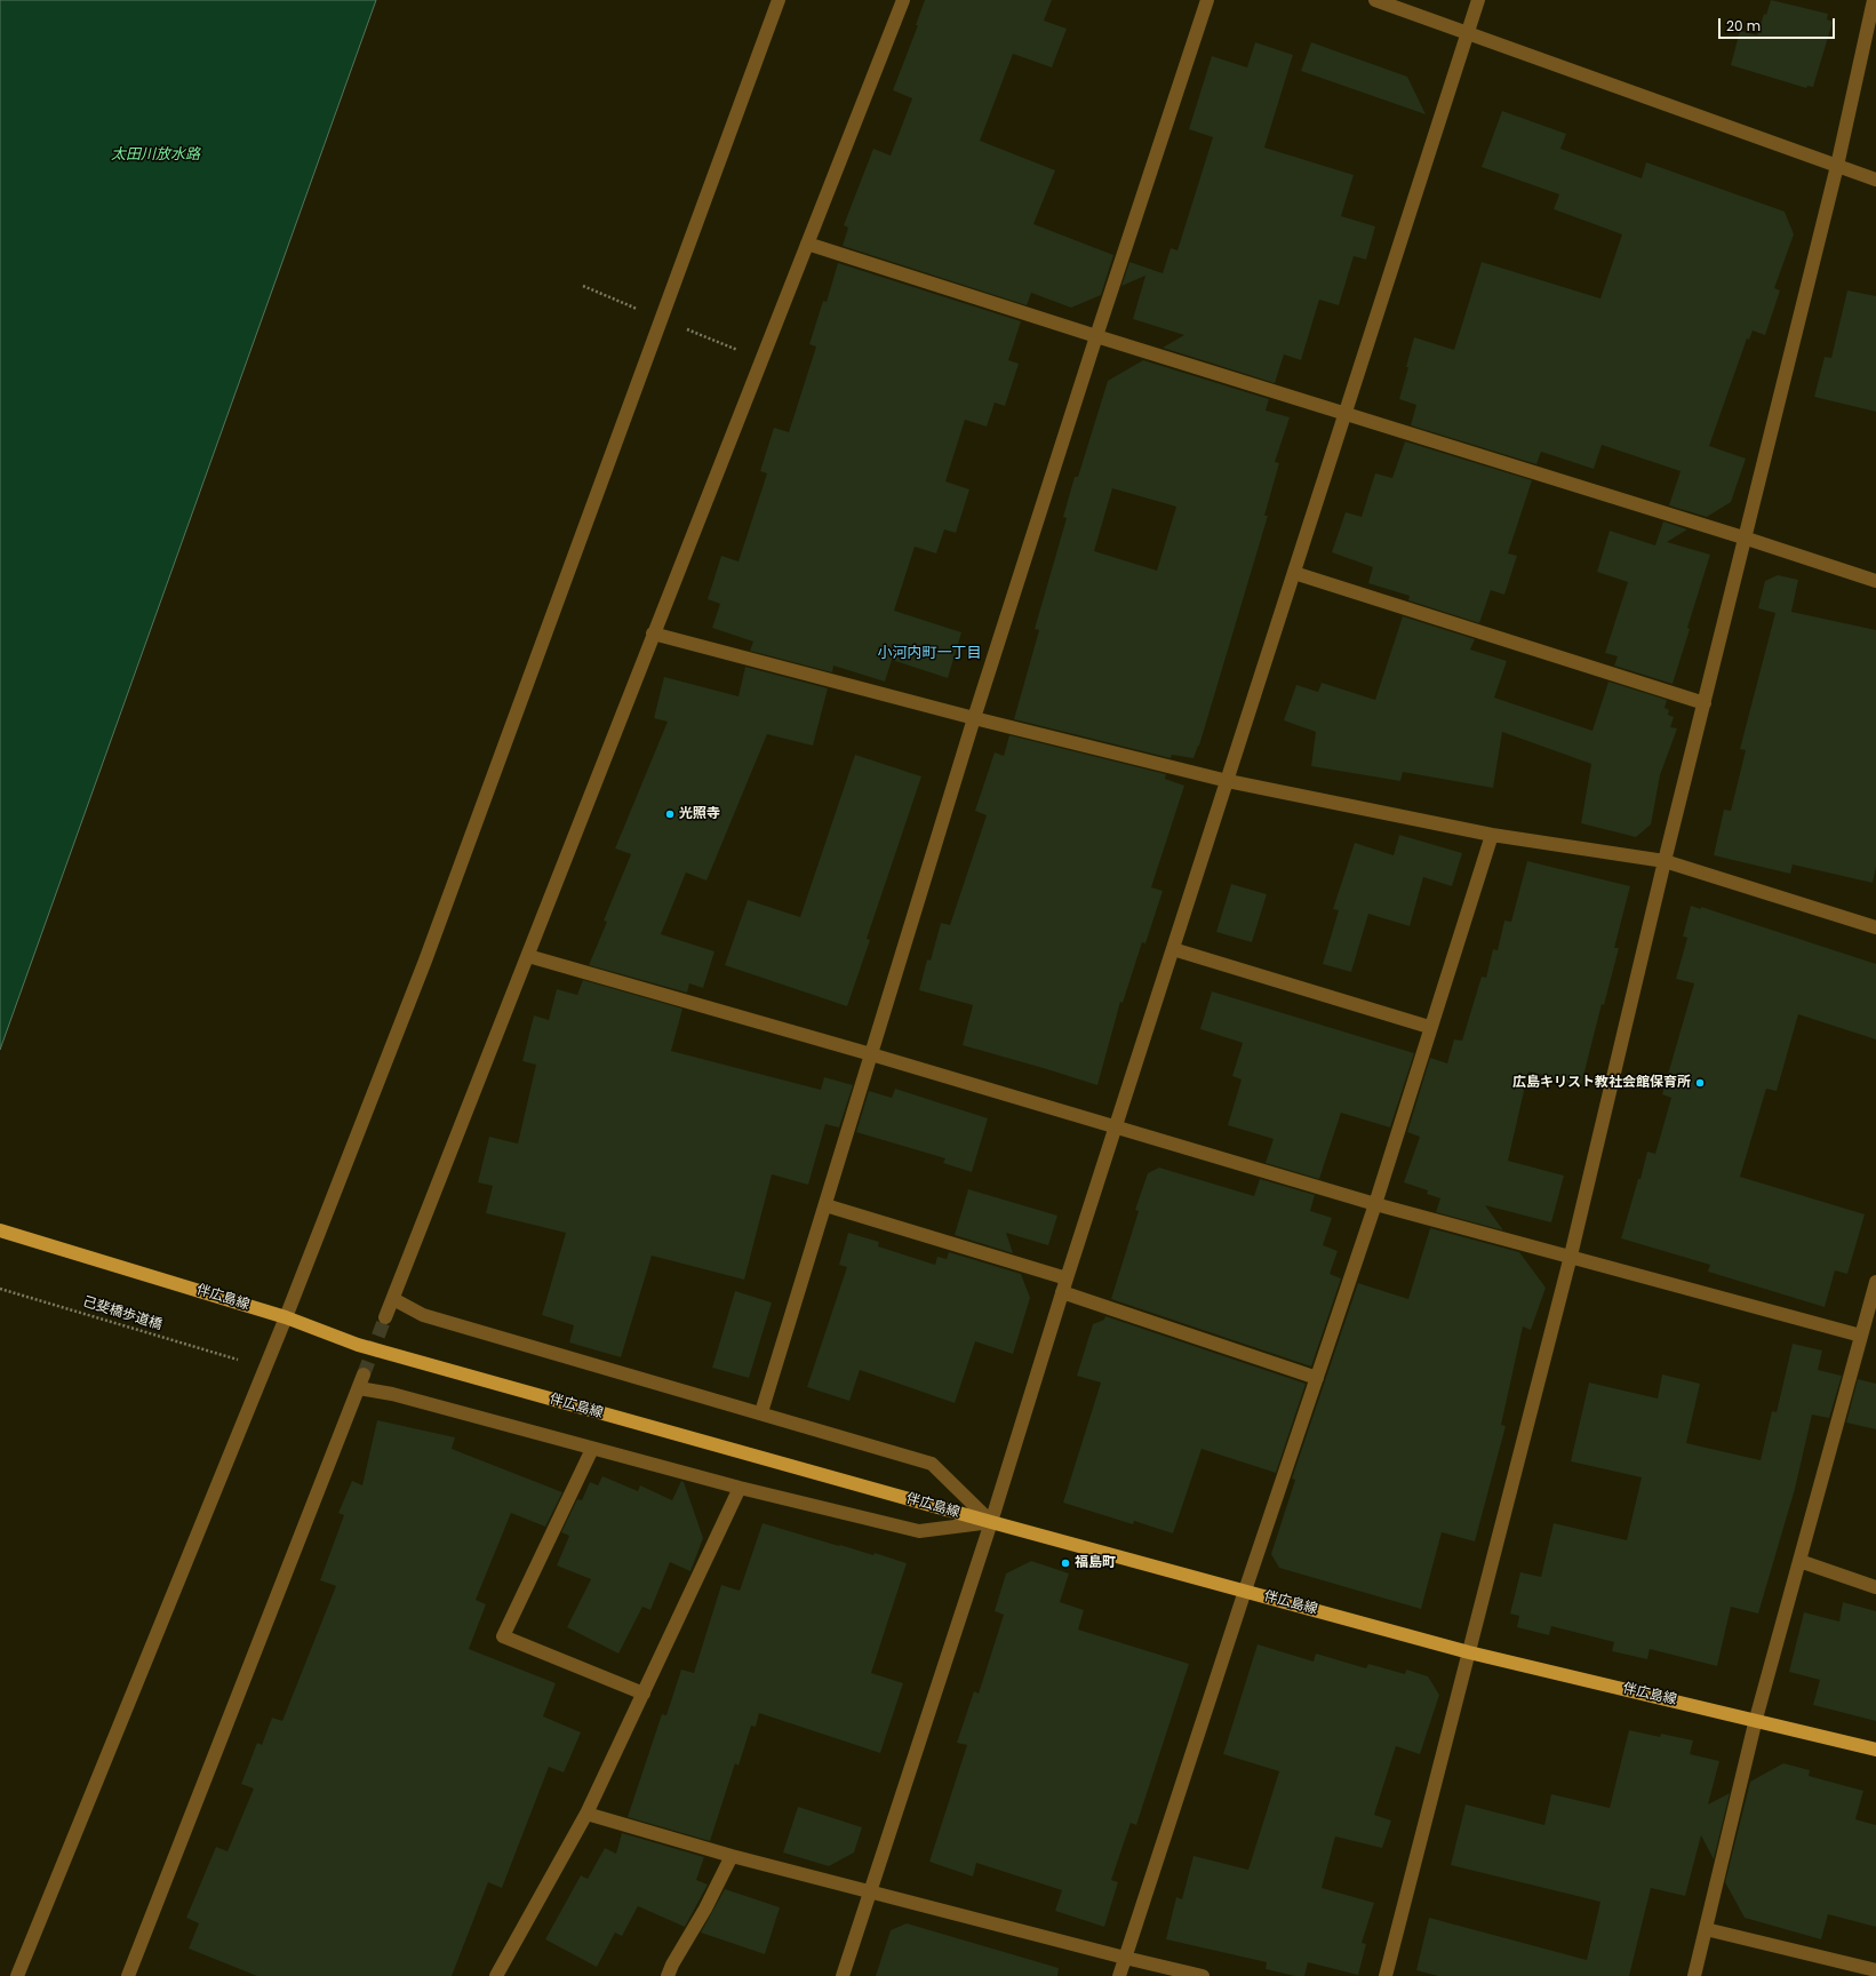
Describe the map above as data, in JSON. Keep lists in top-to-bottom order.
{
  "streets": {
    "main road": ["伴広島線"],
    "path": ["己斐橋歩道橋"]
  },
  "districts": ["小河内町一丁目"],
  "water": ["太田川放水路"],
  "places": ["光照寺", "広島キリスト教社会館保育所", "福島町"],
  "scale_bar": "20 m"
}
